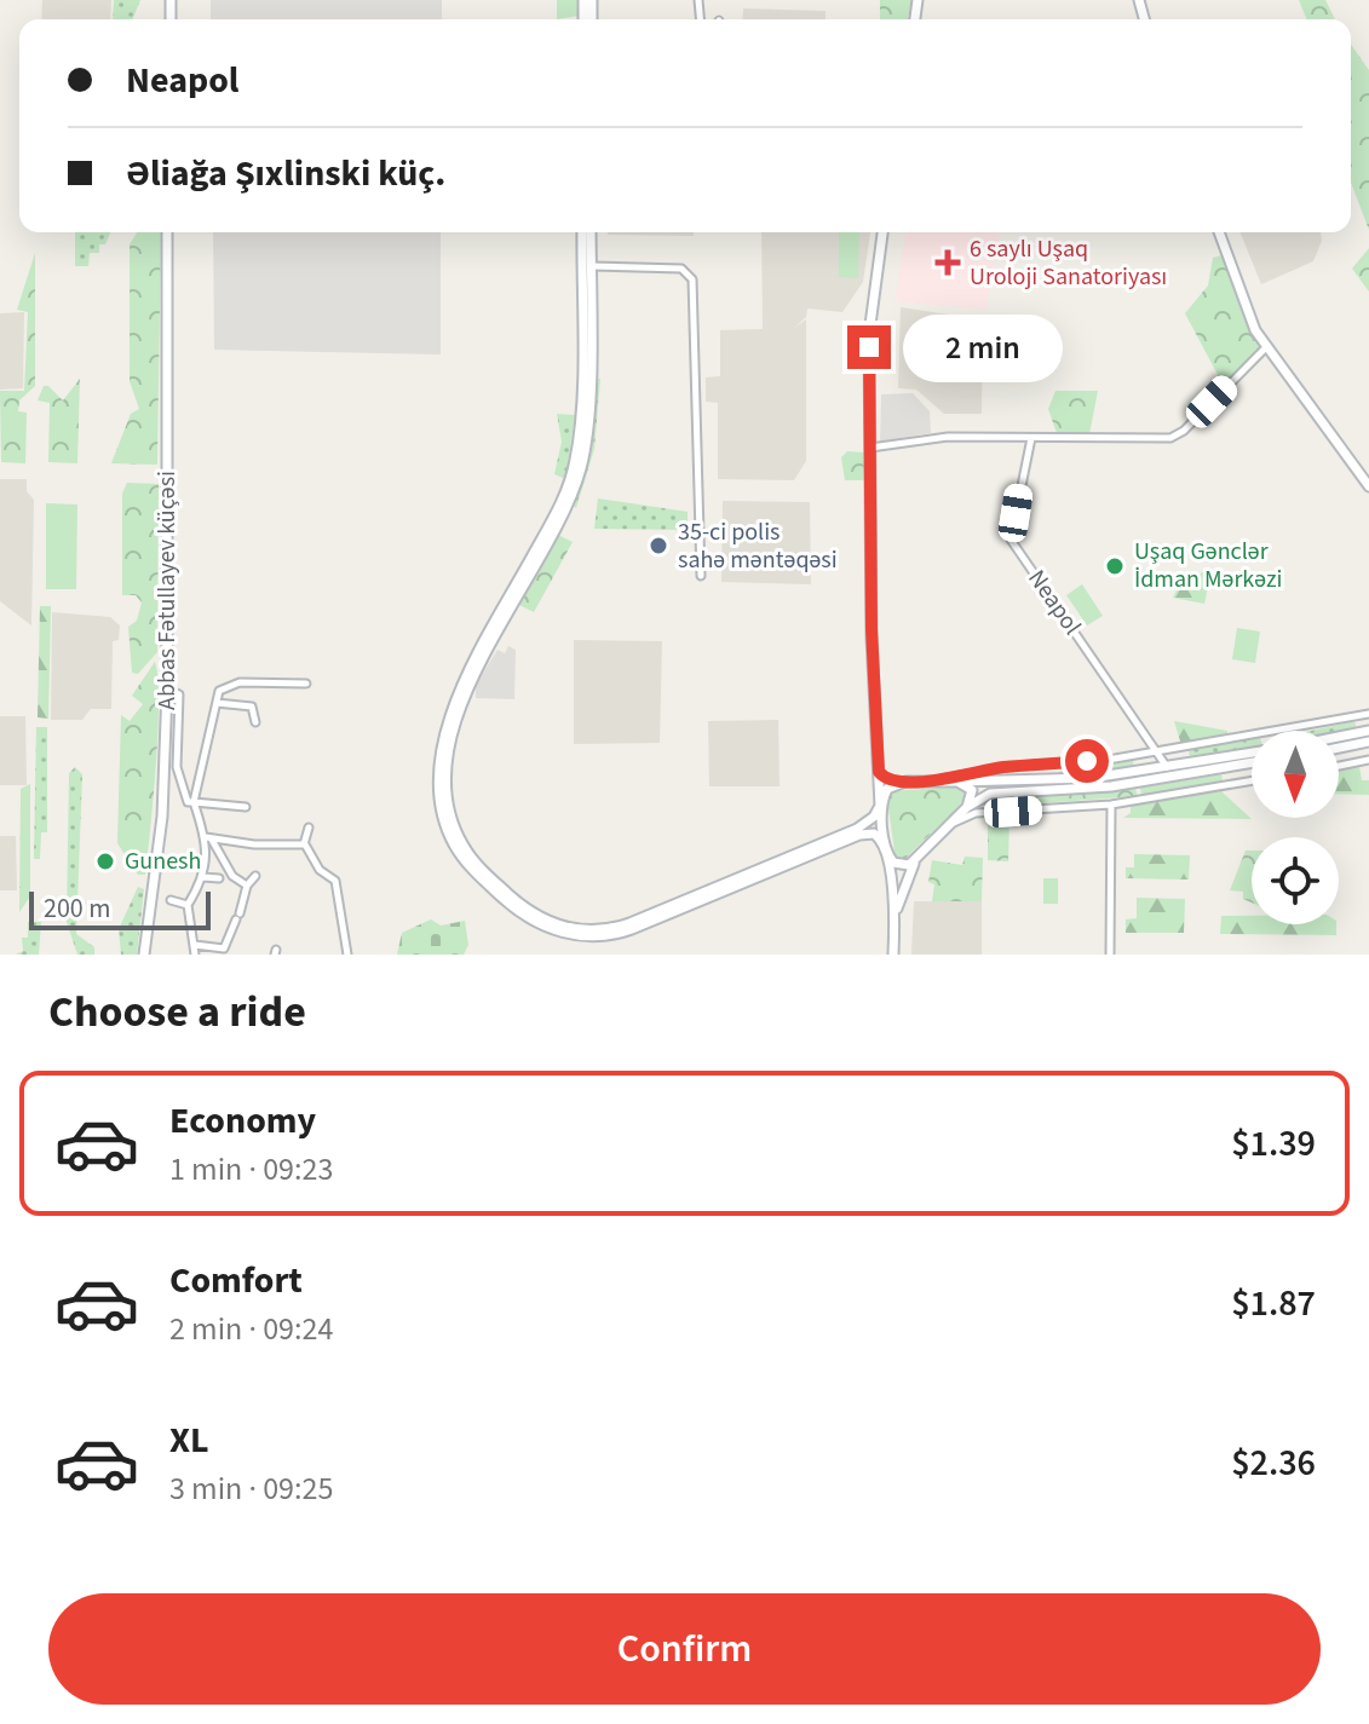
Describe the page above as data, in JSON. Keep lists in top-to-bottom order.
{
  "streets": {
    "main road": ["Abbas Fətullayev küçəsi"],
    "street": ["Neapol"]
  },
  "places": {
    "health": ["6 saylı Uşaq Uroloji Sanatoriyası"],
    "other": ["35-ci polis sahə məntəqəsi", "Uşaq Gənclər İdman Mərkəzi", "Gunesh"]
  },
  "scale_bar": "200 m",
  "north": "bottom",
  "page": {
    "banner": ["Neapol", "Əliağa Şıxlinski küç."],
    "bubble": "2 min",
    "scale": "200 m",
    "heading": "Choose a ride",
    "list": [
      {
        "name": "Economy",
        "note": "1 min · 09:23",
        "value": "$1.39"
      },
      {
        "name": "Comfort",
        "note": "2 min · 09:24",
        "value": "$1.87"
      },
      {
        "name": "XL",
        "note": "3 min · 09:25",
        "value": "$2.36"
      }
    ],
    "buttons": "Confirm"
  }
}
